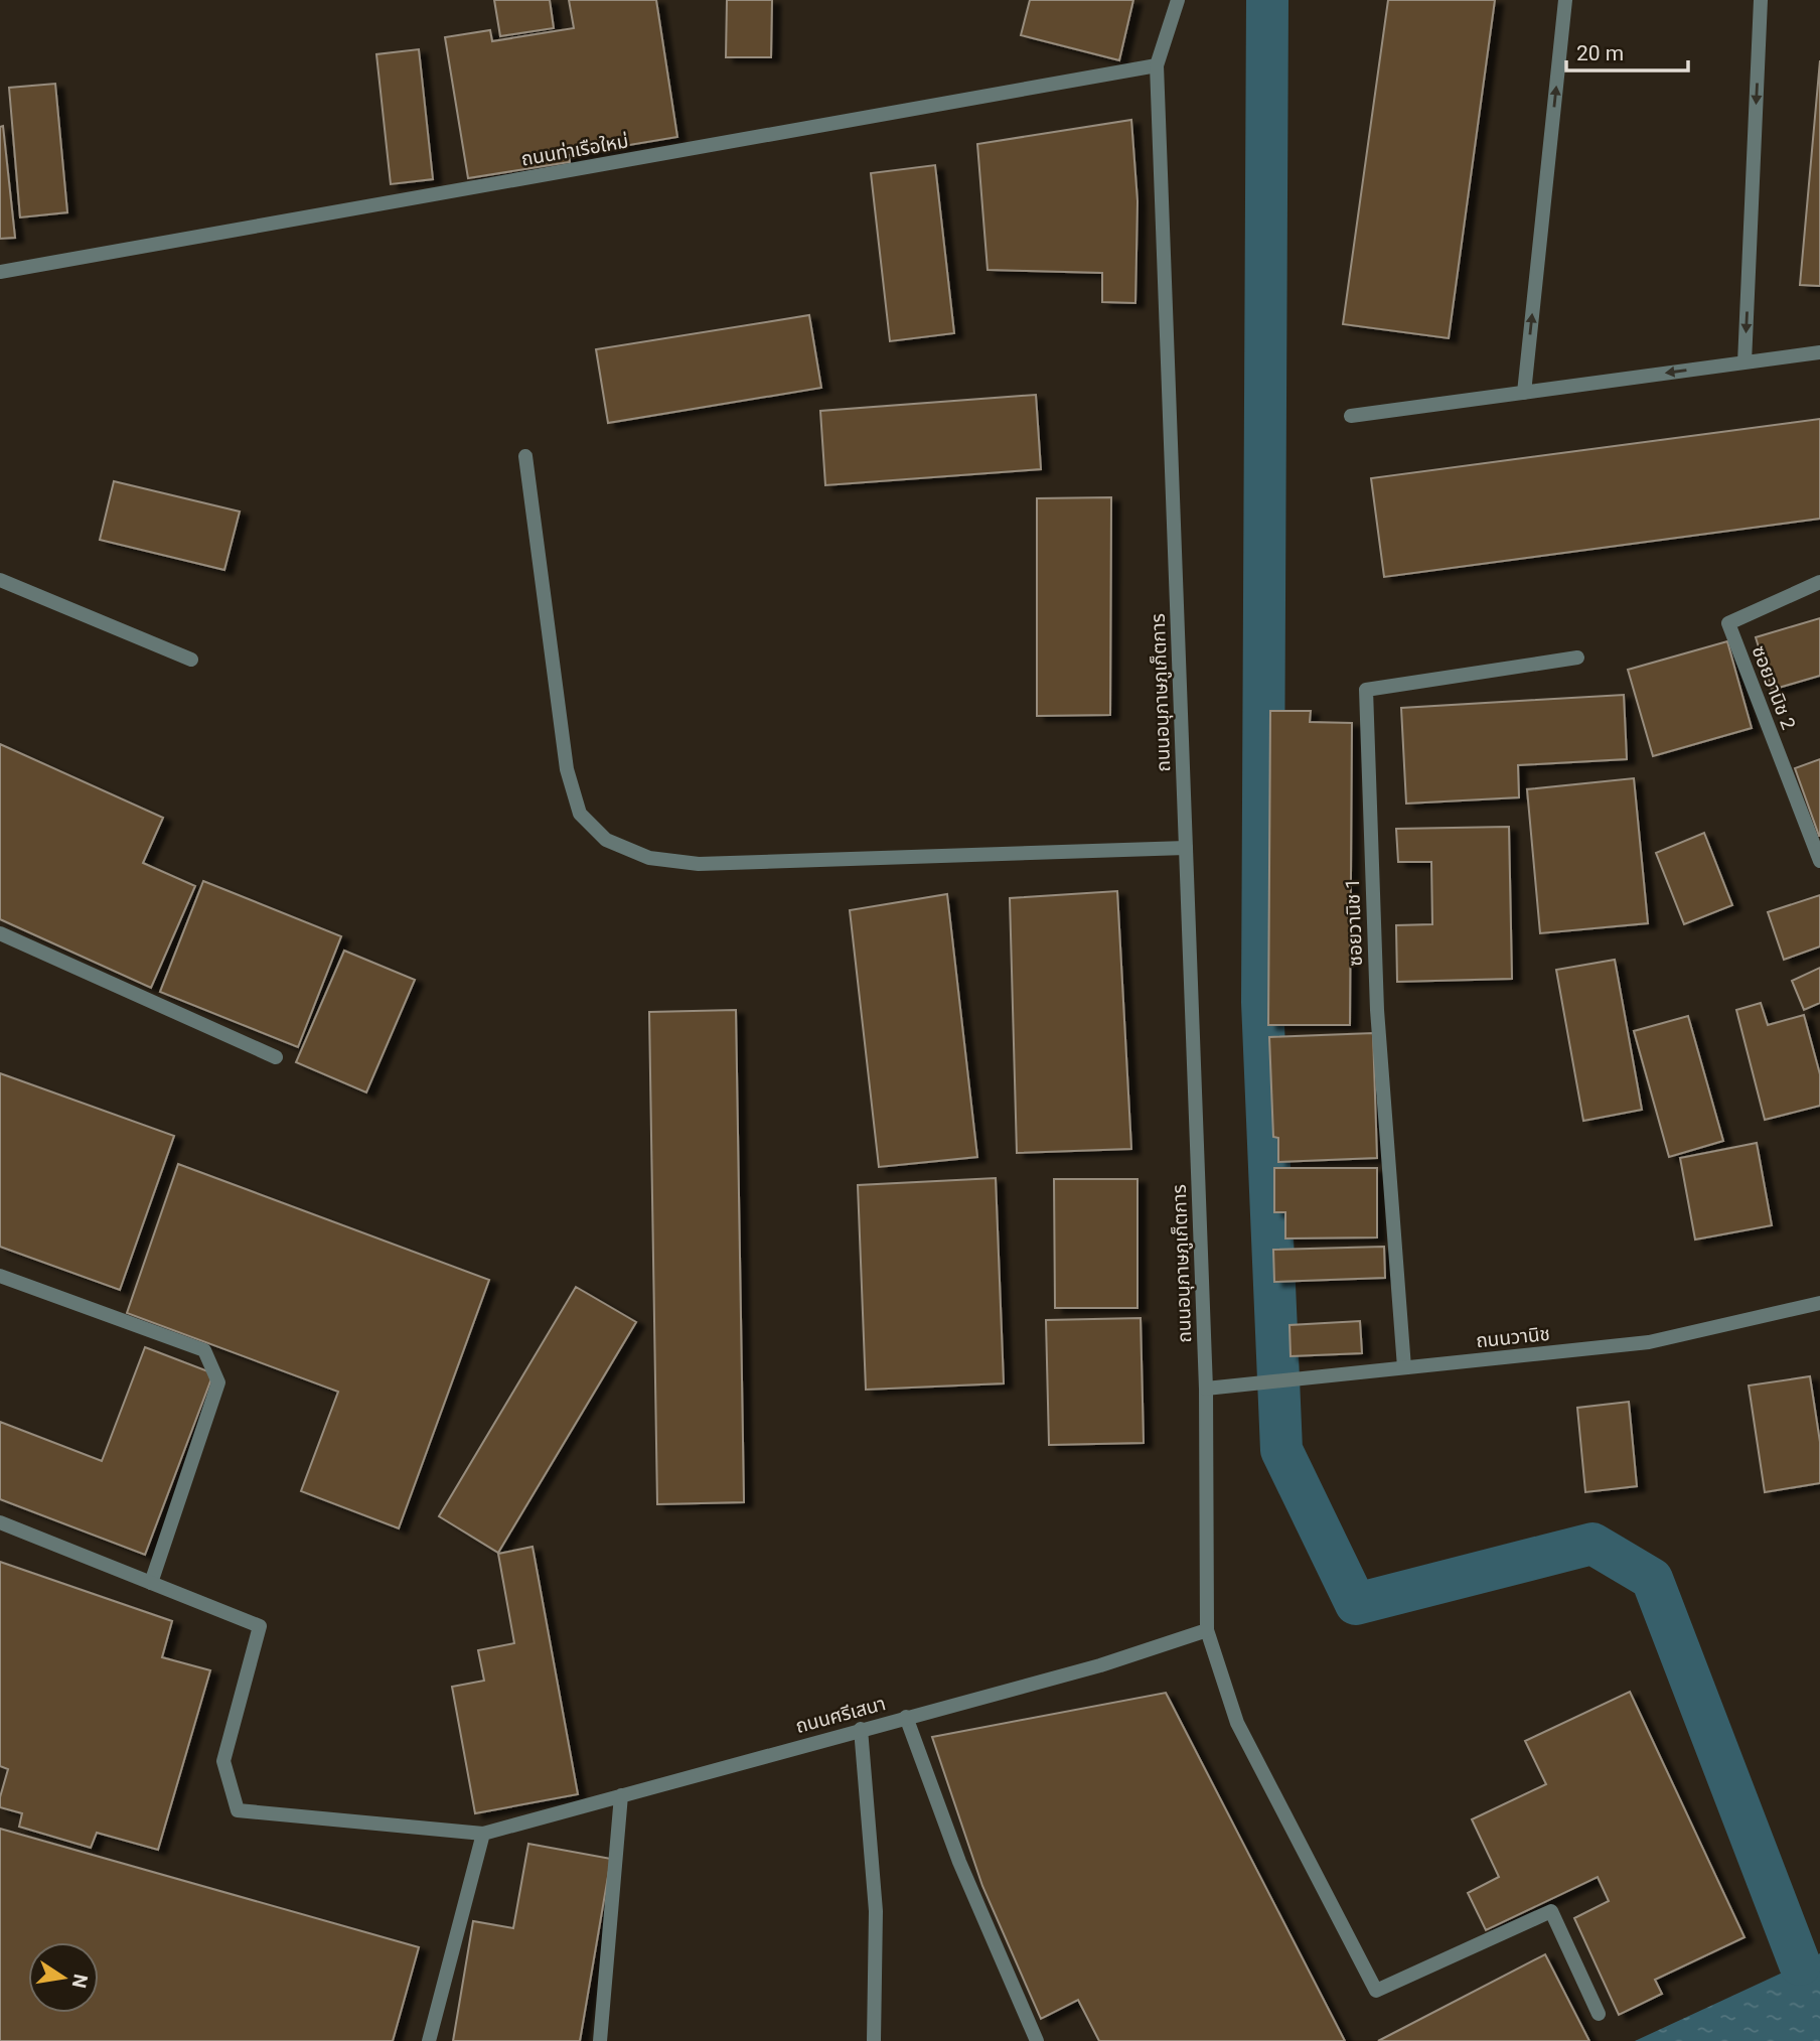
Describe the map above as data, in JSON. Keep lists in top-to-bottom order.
{
  "streets": {
    "street": [
      "ถนนท่าเรือใหม่",
      "ซอยวานิช 2",
      "ถนนอนุภาษภูเก็ตการ",
      "ซอยวานิช 1",
      "ถนนวานิช",
      "ถนนศรีเสนา"
    ]
  },
  "crossings": [
    ["ถนนท่าเรือใหม่", "ถนนอนุภาษภูเก็ตการ"],
    ["ถนนอนุภาษภูเก็ตการ", "ถนนวานิช"],
    ["ถนนอนุภาษภูเก็ตการ", "ถนนศรีเสนา"],
    ["ซอยวานิช 1", "ถนนวานิช"]
  ],
  "scale_bar": "20 m",
  "north": "right"
}
